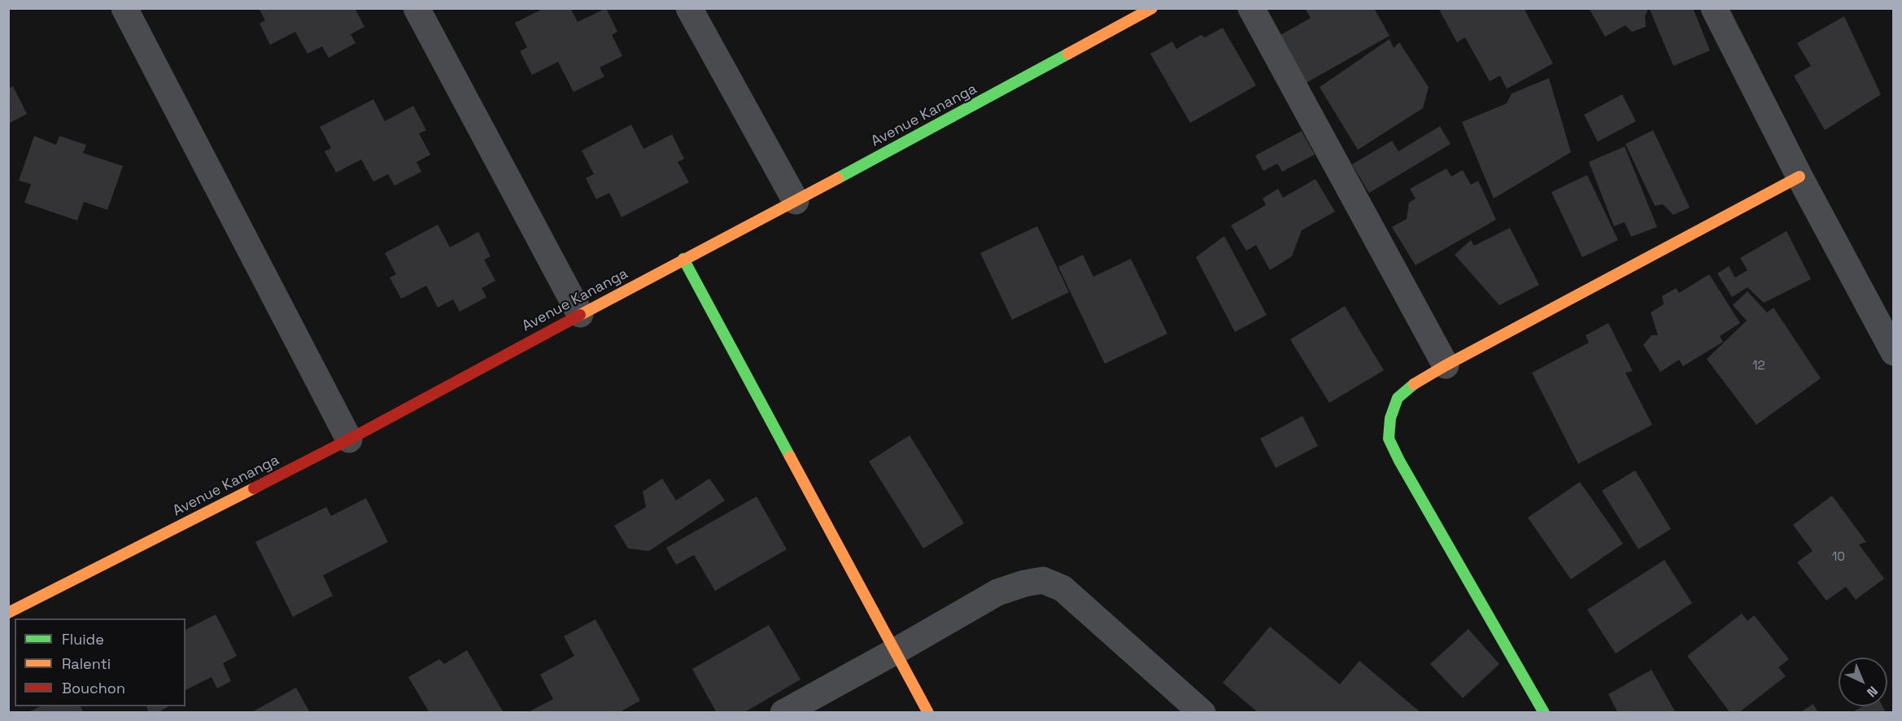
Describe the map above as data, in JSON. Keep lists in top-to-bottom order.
{
  "streets": {
    "street": ["Avenue Kananga"]
  },
  "house_numbers": ["12", "10"],
  "legend": ["Fluide", "Ralenti", "Bouchon"],
  "north": "bottom right"
}
